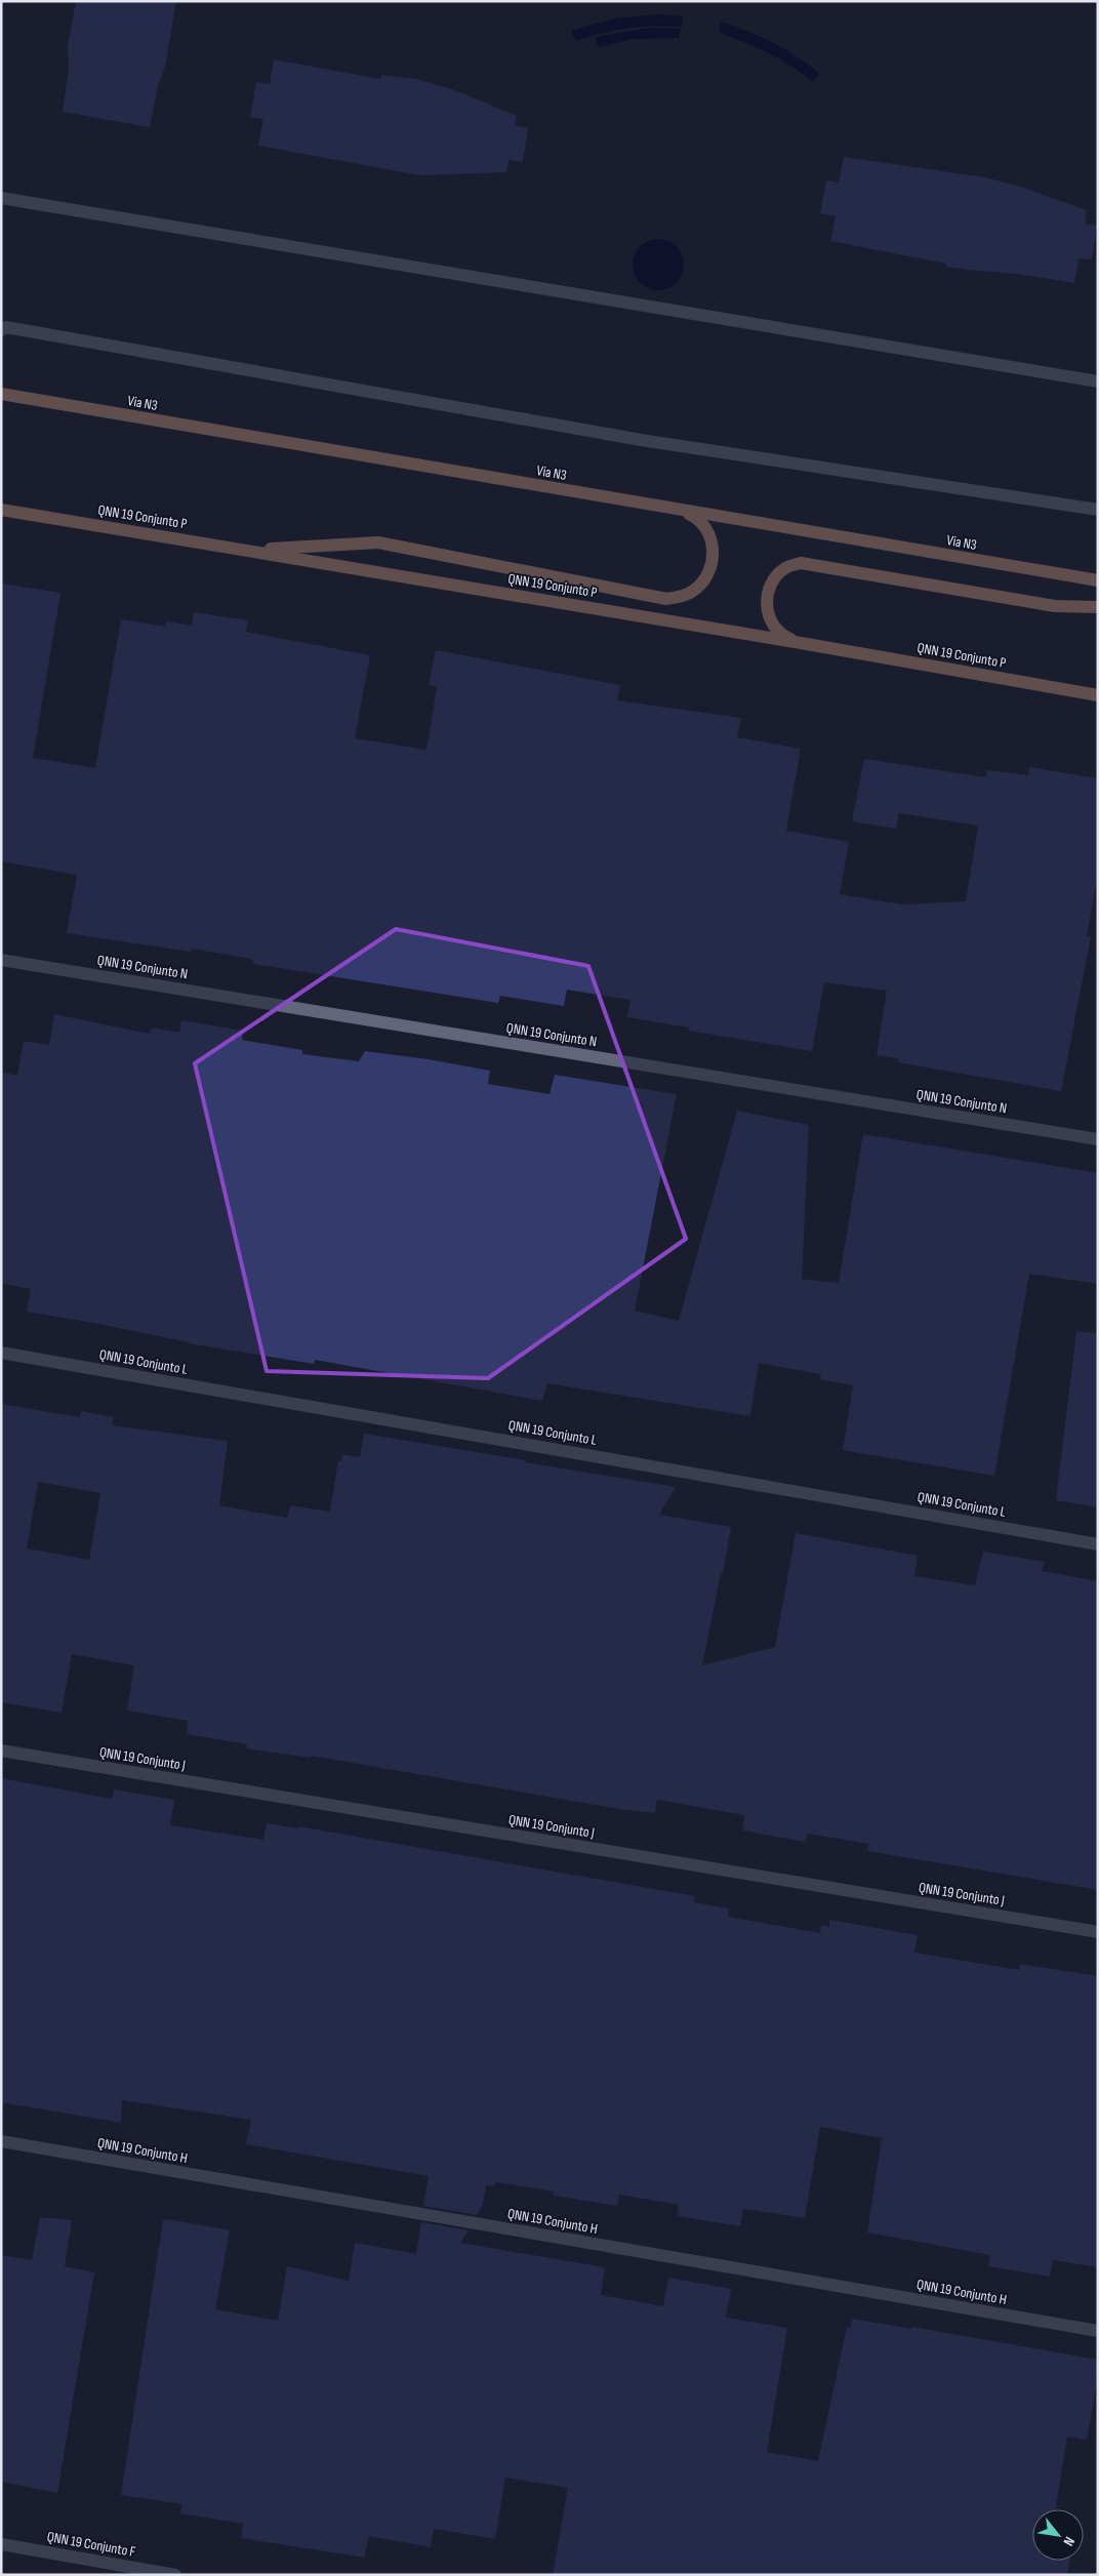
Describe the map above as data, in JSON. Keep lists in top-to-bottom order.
{
  "streets": {
    "main road": ["Via N3", "QNN 19 Conjunto P"],
    "street": [
      "QNN 19 Conjunto N",
      "QNN 19 Conjunto L",
      "QNN 19 Conjunto J",
      "QNN 19 Conjunto H",
      "QNN 19 Conjunto F"
    ]
  },
  "north": "bottom right"
}
